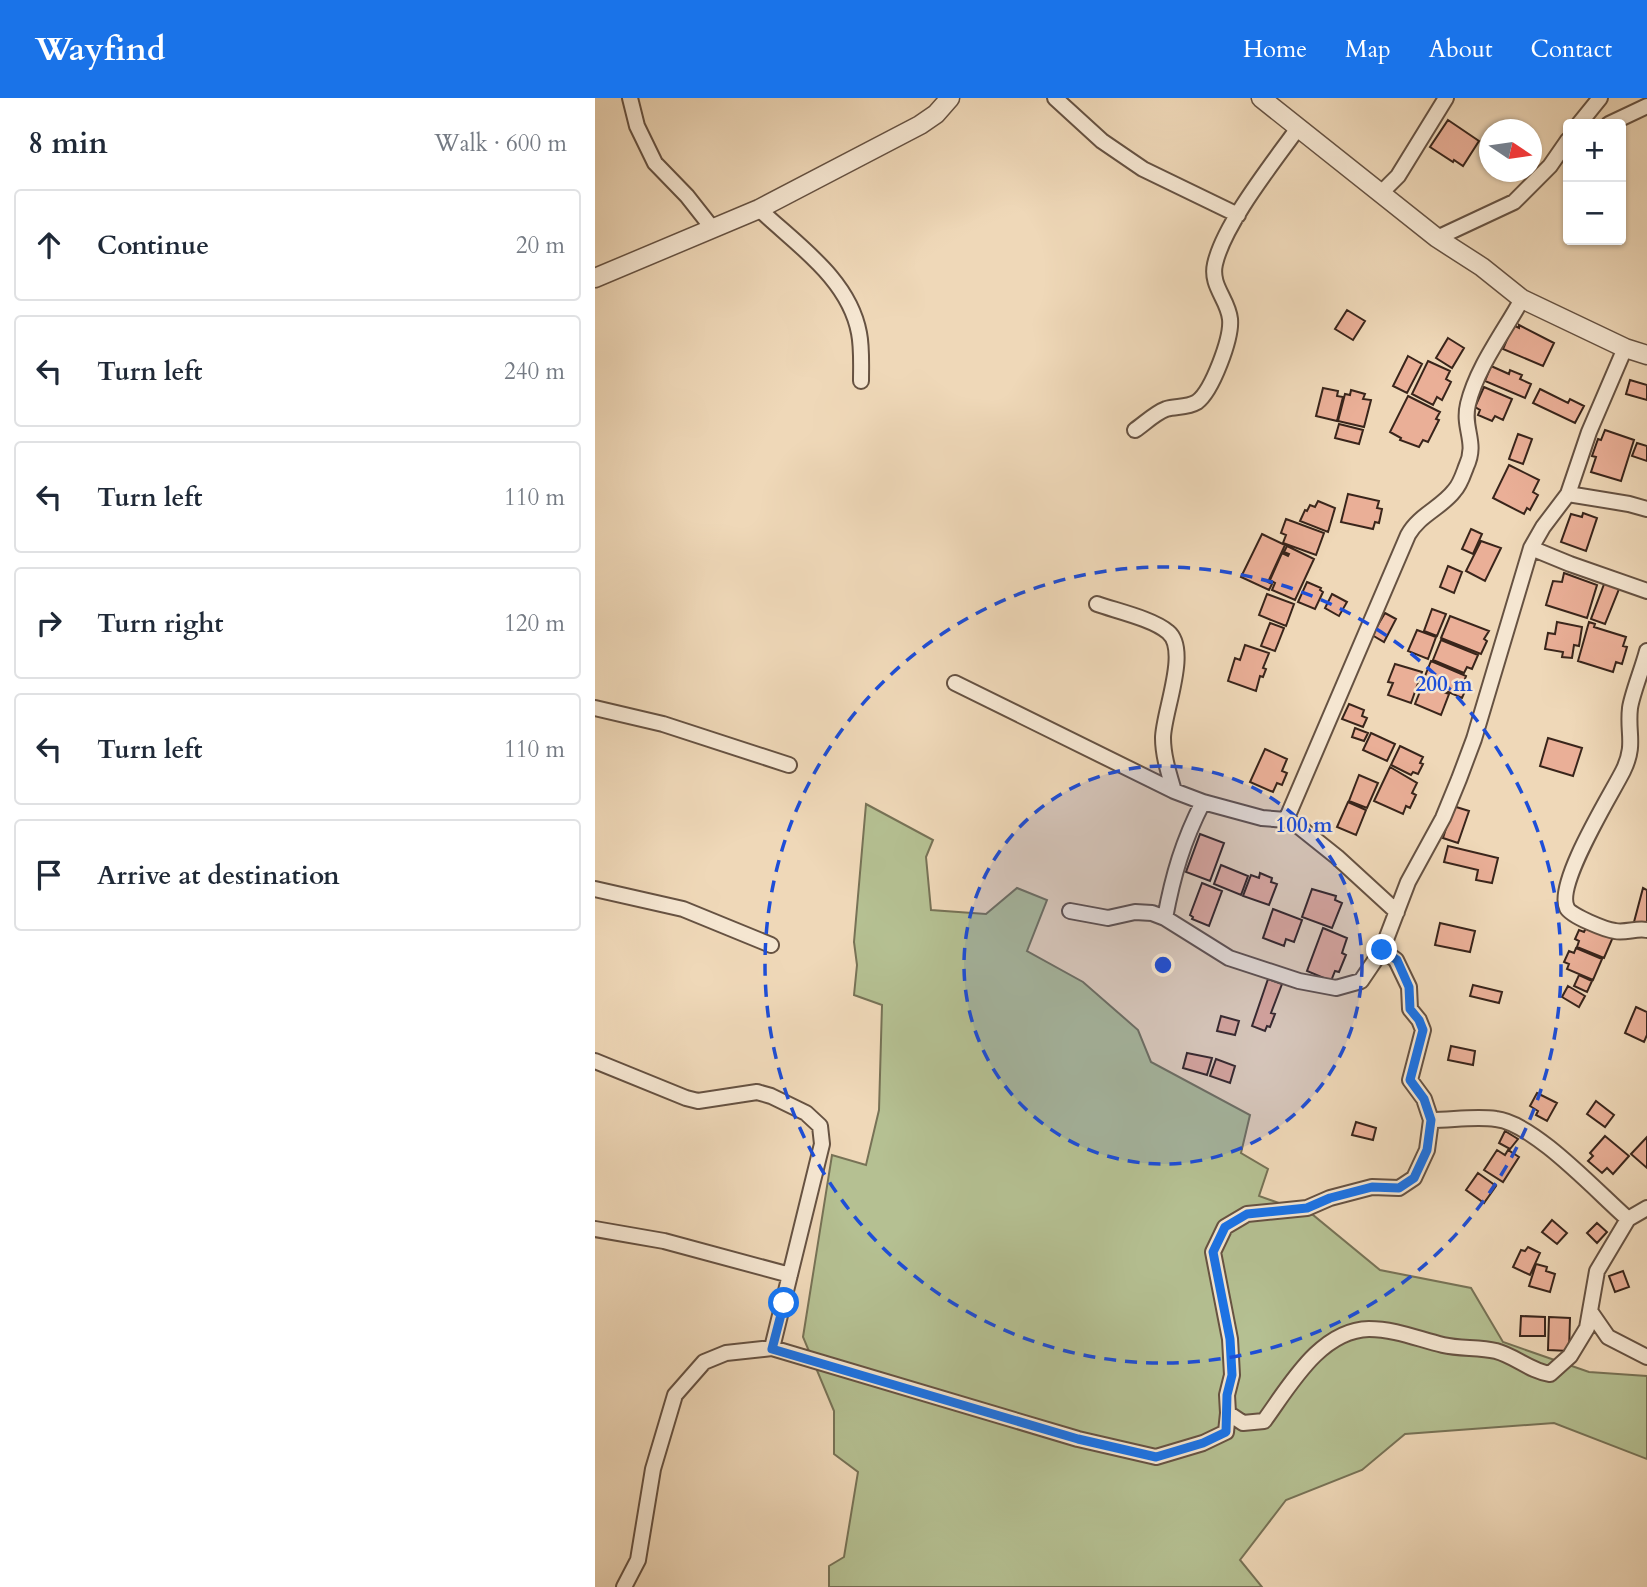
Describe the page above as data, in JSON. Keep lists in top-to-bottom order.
{
  "north": "right",
  "page": {
    "header": "Wayfind",
    "nav": [
      "Home",
      "Map",
      "About",
      "Contact"
    ],
    "heading": ["8 min", "Walk · 600 m"],
    "map_buttons": ["+", "−"],
    "list": [
      ["Continue", "20 m"],
      ["Turn left", "240 m"],
      ["Turn left", "110 m"],
      ["Turn right", "120 m"],
      ["Turn left", "110 m"],
      "Arrive at destination"
    ]
  },
  "rings": ["200 m", "100 m"]
}
